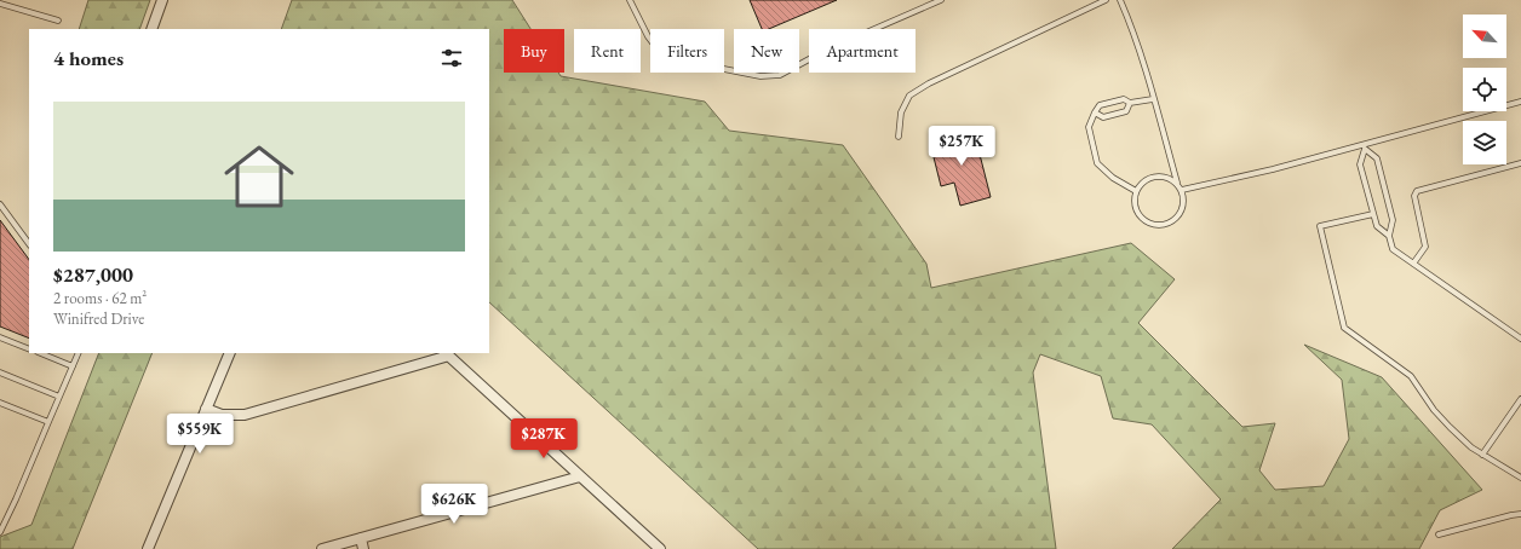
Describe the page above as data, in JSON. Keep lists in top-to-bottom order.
{
  "north": "top left",
  "page": {
    "chip": [
      "Buy",
      "Rent",
      "Filters",
      "New",
      "Apartment"
    ],
    "heading": "4 homes",
    "list": [
      {
        "name": "$287,000",
        "note": "2 rooms · 62 m² · Winifred Drive"
      }
    ],
    "price": [
      "$257K",
      "$559K",
      "$287K",
      "$626K"
    ]
  }
}
